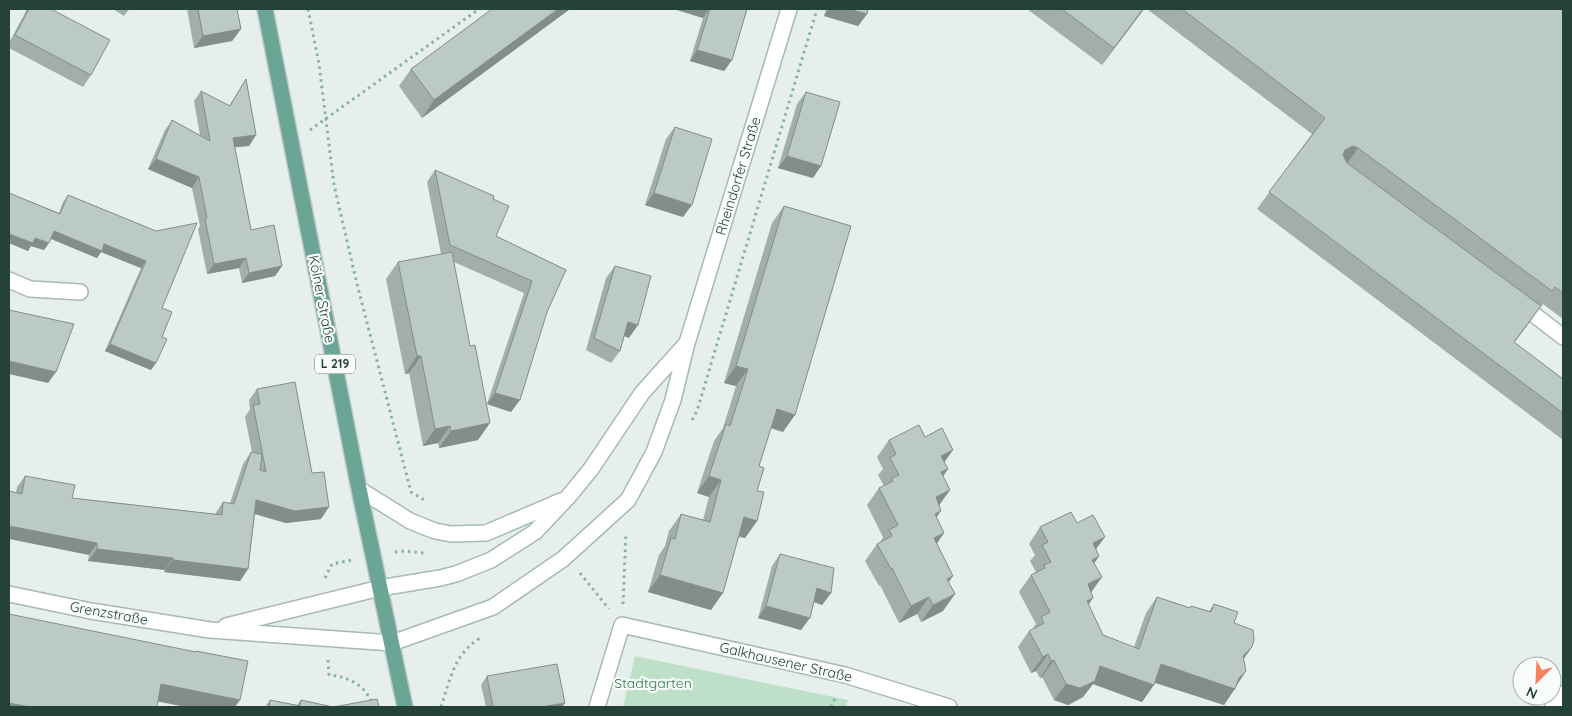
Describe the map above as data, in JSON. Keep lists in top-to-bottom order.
{
  "streets": {
    "main road": [
      "Rheindorfer Straße",
      "Kölner Straße",
      "L 219",
      "Grenzstraße",
      "Galkhausener Straße"
    ]
  },
  "crossings": [
    ["Rheindorfer Straße", "Kölner Straße"],
    ["Rheindorfer Straße", "Grenzstraße"],
    ["Kölner Straße", "Grenzstraße"]
  ],
  "parks": ["Stadtgarten"],
  "north": "bottom left"
}
